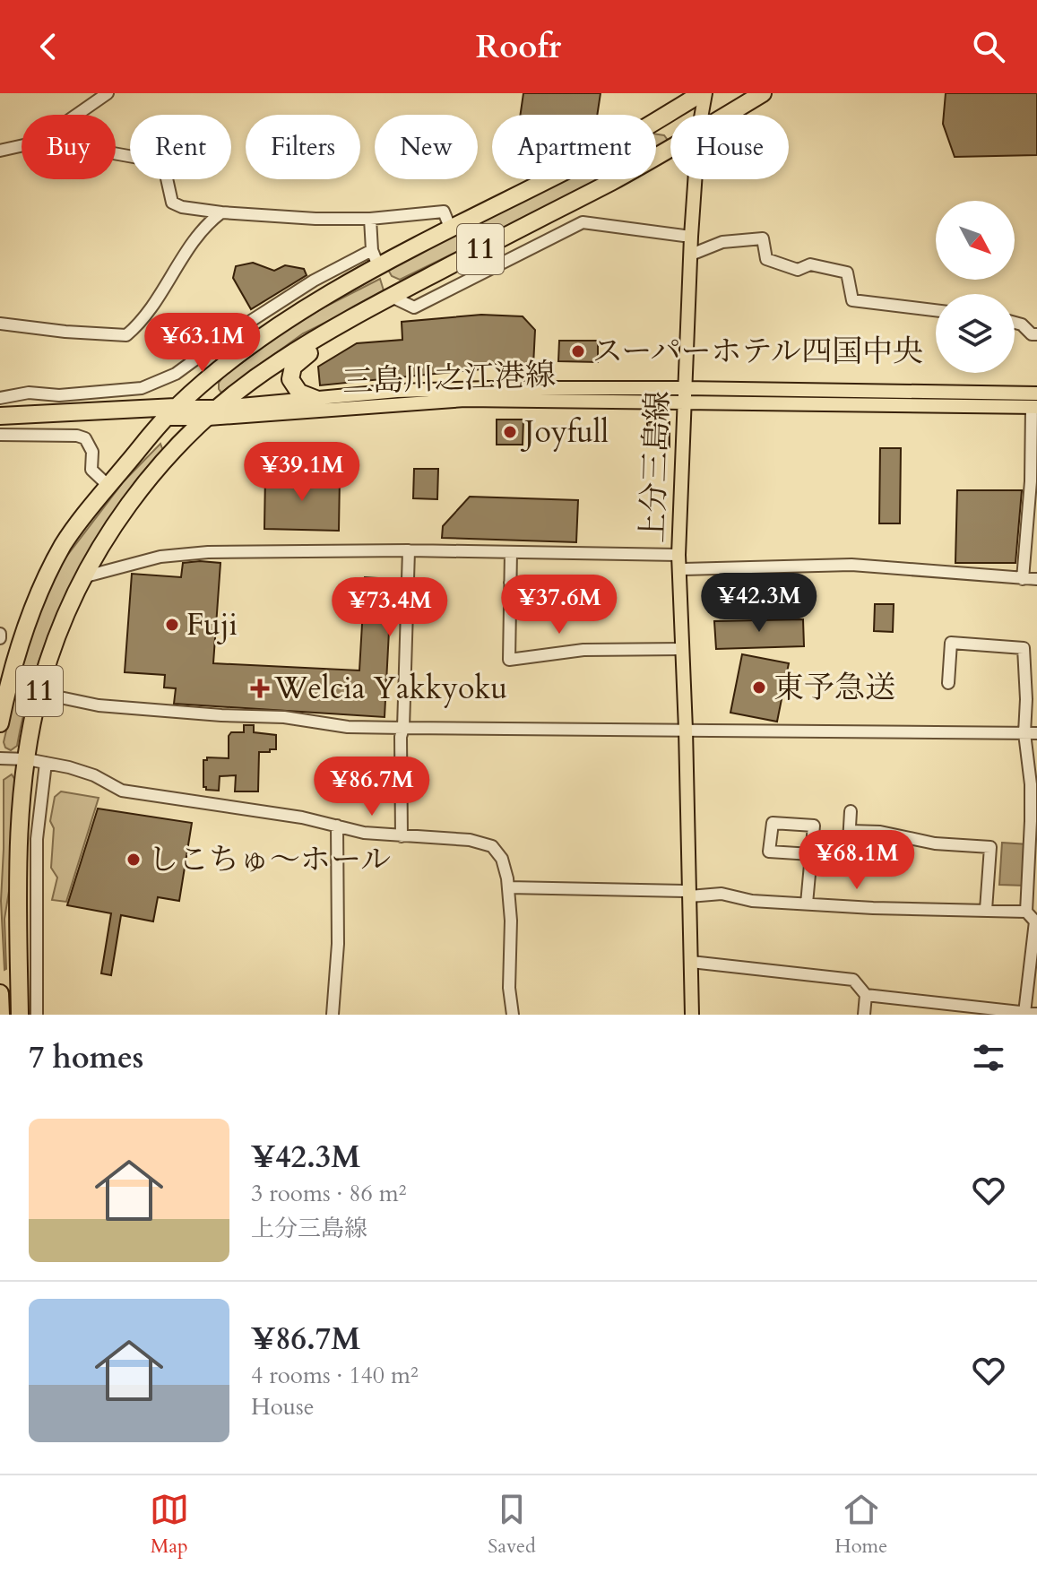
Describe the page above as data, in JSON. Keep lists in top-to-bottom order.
{
  "streets": {
    "highway": ["11"],
    "main road": ["三島川之江港線", "上分三島線"]
  },
  "crossings": [
    ["11", "三島川之江港線"],
    ["11", "上分三島線"],
    ["三島川之江港線", "上分三島線"]
  ],
  "places": {
    "other": [
      "スーパーホテル四国中央",
      "Joyfull",
      "Fuji",
      "東予急送",
      "しこちゅ～ホール"
    ],
    "health": ["Welcia Yakkyoku"]
  },
  "north": "bottom right",
  "page": {
    "header": "Roofr",
    "chip": [
      "Buy",
      "Rent",
      "Filters",
      "New",
      "Apartment",
      "House"
    ],
    "price": [
      "¥63.1M",
      "¥39.1M",
      "¥42.3M",
      "¥37.6M",
      "¥73.4M",
      "¥86.7M",
      "¥68.1M"
    ],
    "heading": "7 homes",
    "list": [
      {
        "name": "¥42.3M",
        "note": "3 rooms · 86 m² · 上分三島線"
      },
      {
        "name": "¥86.7M",
        "note": "4 rooms · 140 m² · House"
      }
    ],
    "tabs": ["Map", "Saved", "Home"]
  }
}
